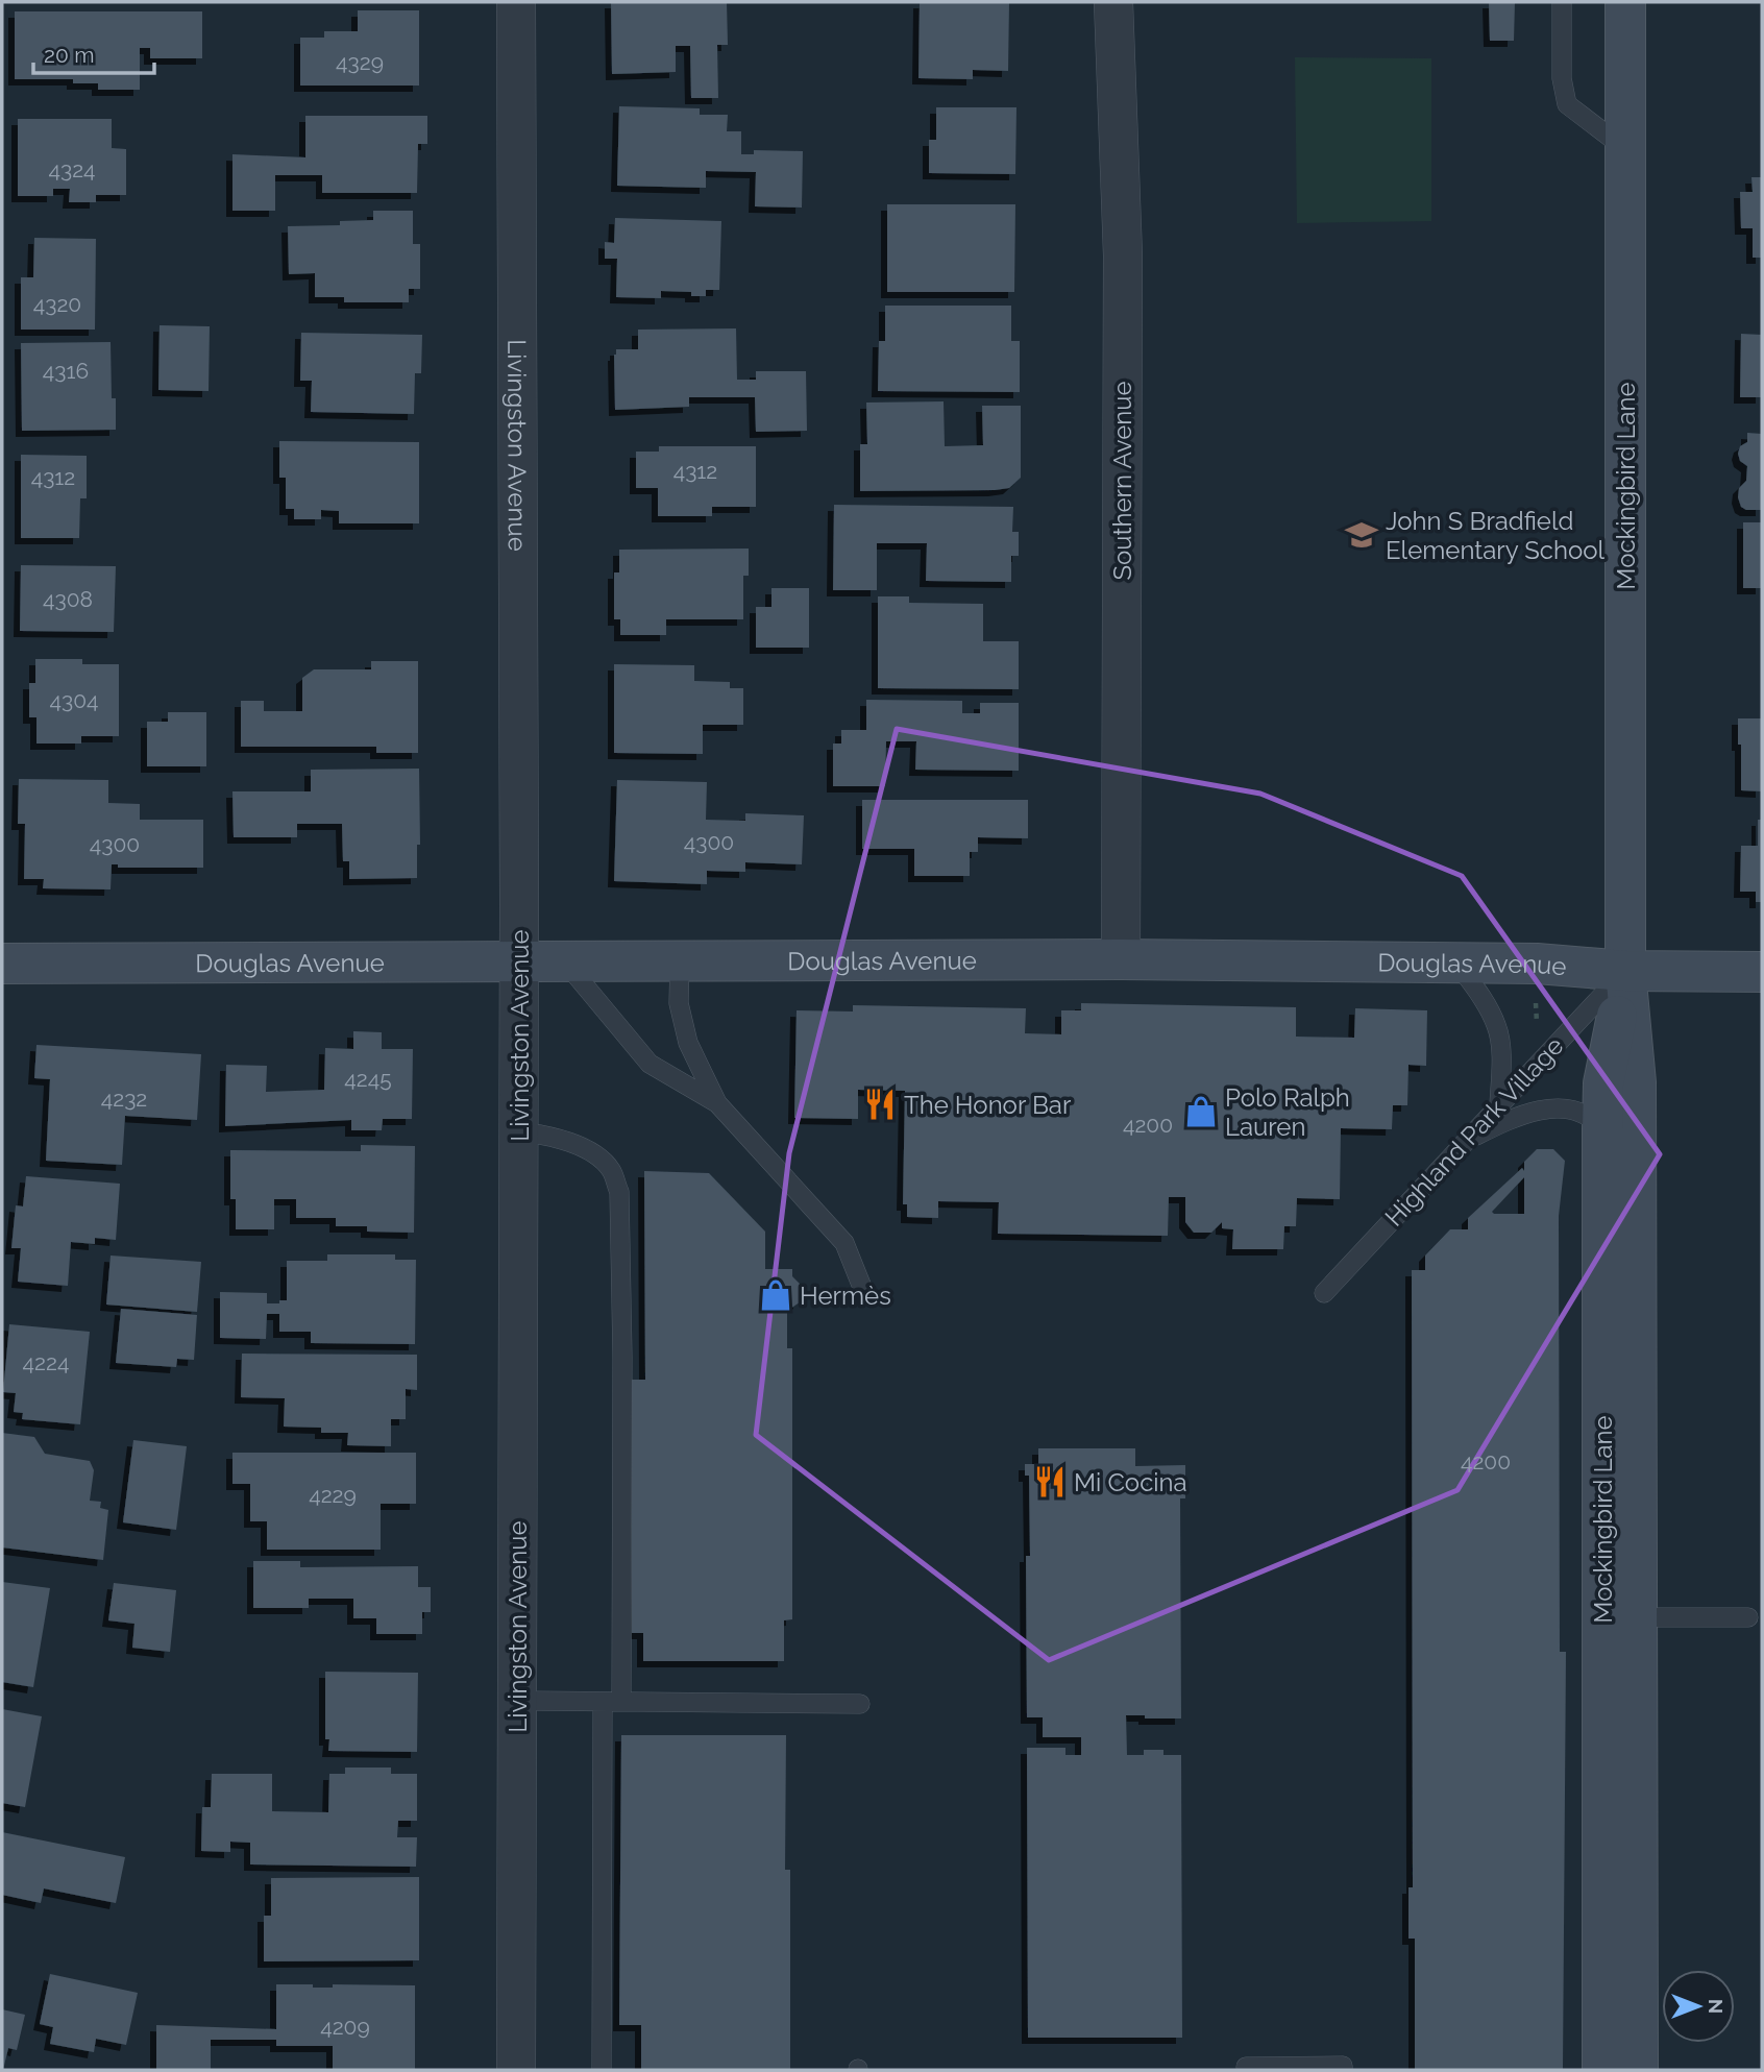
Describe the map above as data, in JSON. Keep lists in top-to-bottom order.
{
  "streets": {
    "main road": ["Mockingbird Lane", "Douglas Avenue"],
    "street": ["Livingston Avenue", "Southern Avenue"],
    "lane": ["Highland Park Village"]
  },
  "crossings": [
    ["Livingston Avenue", "Douglas Avenue"],
    ["Southern Avenue", "Douglas Avenue"],
    ["Mockingbird Lane", "Douglas Avenue"],
    ["Mockingbird Lane", "Highland Park Village"],
    ["Douglas Avenue", "Highland Park Village"]
  ],
  "places": {
    "school or university": ["John S Bradfield Elementary School"],
    "restaurant": ["The Honor Bar", "Mi Cocina"],
    "shop": ["Polo Ralph Lauren", "Hermès"]
  },
  "house_numbers": [
    "4329",
    "4324",
    "4320",
    "4316",
    "4312",
    "4312",
    "4308",
    "4304",
    "4300",
    "4300",
    "4245",
    "4232",
    "4200",
    "4224",
    "4200",
    "4229",
    "4209"
  ],
  "scale_bar": "20 m",
  "north": "right"
}
